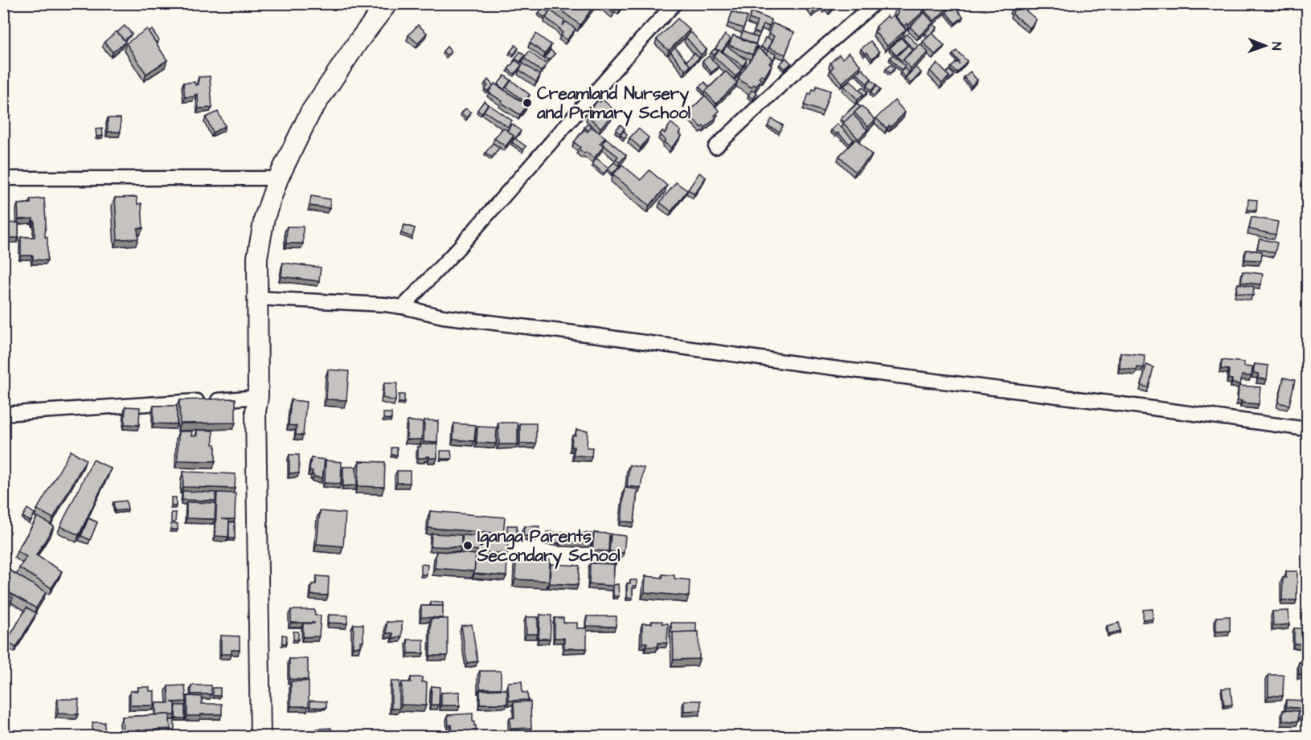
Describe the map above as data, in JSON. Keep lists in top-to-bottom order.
{
  "places": ["Creamland Nursery and Primary School", "Iganga Parents Secondary School"],
  "north": "right"
}
